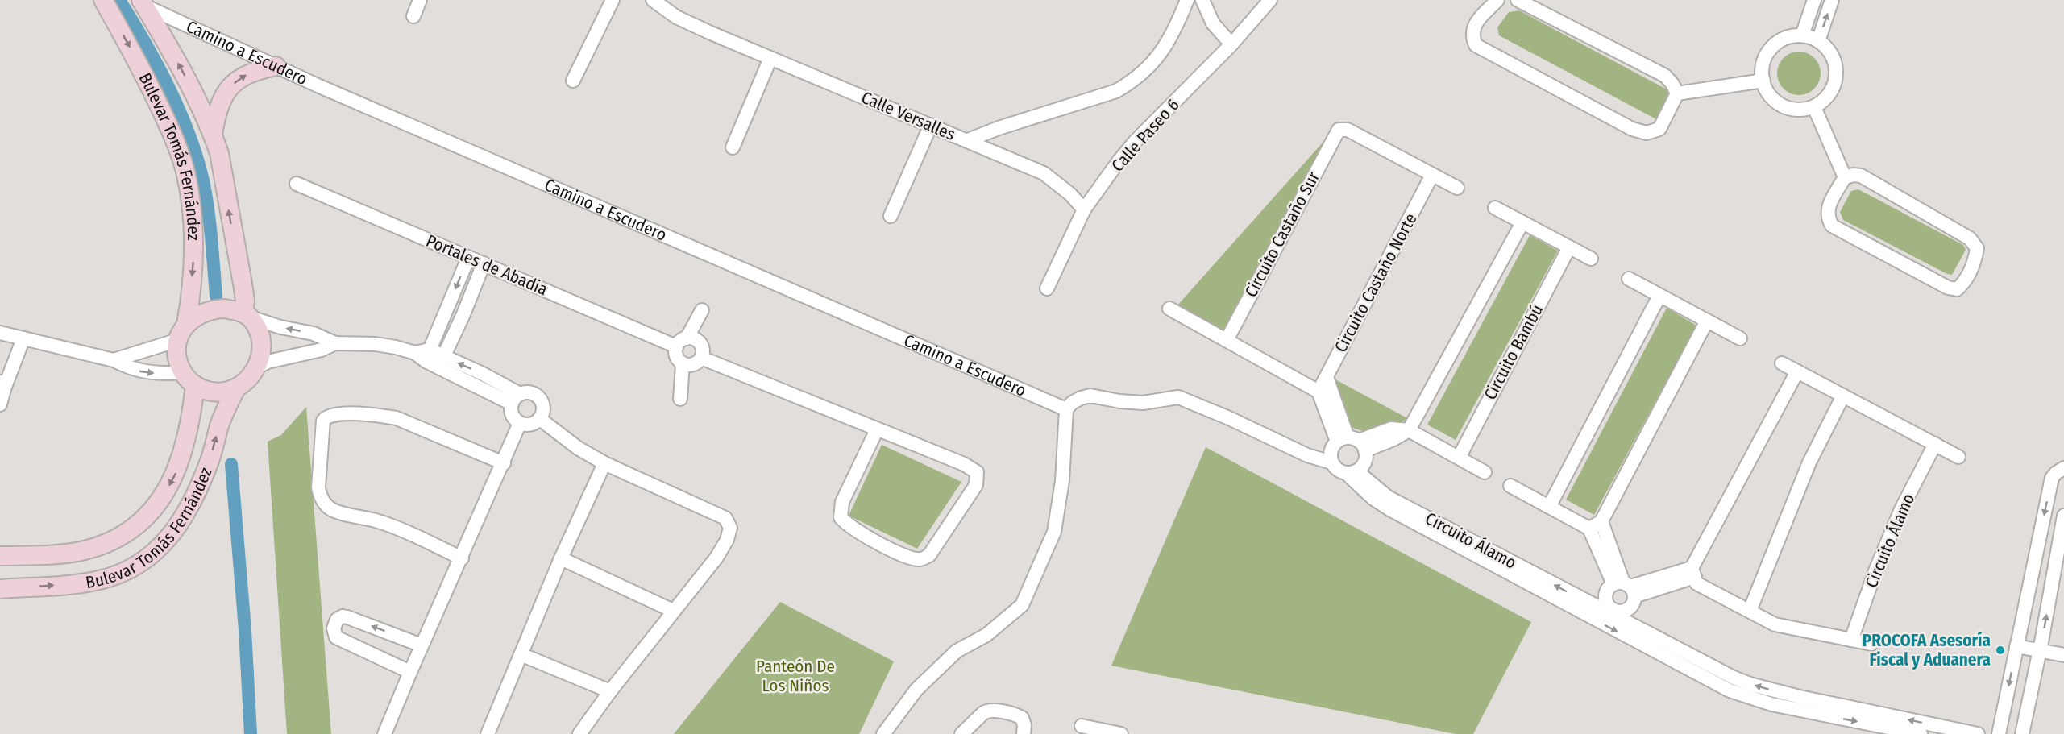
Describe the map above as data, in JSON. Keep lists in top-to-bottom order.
{
  "streets": {
    "main road": ["Bulevar Tomás Fernández"],
    "street": [
      "Camino a Escudero",
      "Calle Versalles",
      "Calle Paseo 6",
      "Circuito Castaño Sur",
      "Portales de Abadia",
      "Circuito Castaño Norte",
      "Circuito Bambú",
      "Circuito Álamo"
    ]
  },
  "crossings": [
    ["Circuito Castaño Sur", "Circuito Castaño Norte"]
  ],
  "parks": ["Panteón De Los Niños"],
  "places": ["PROCOFA Asesoría Fiscal y Aduanera"]
}
